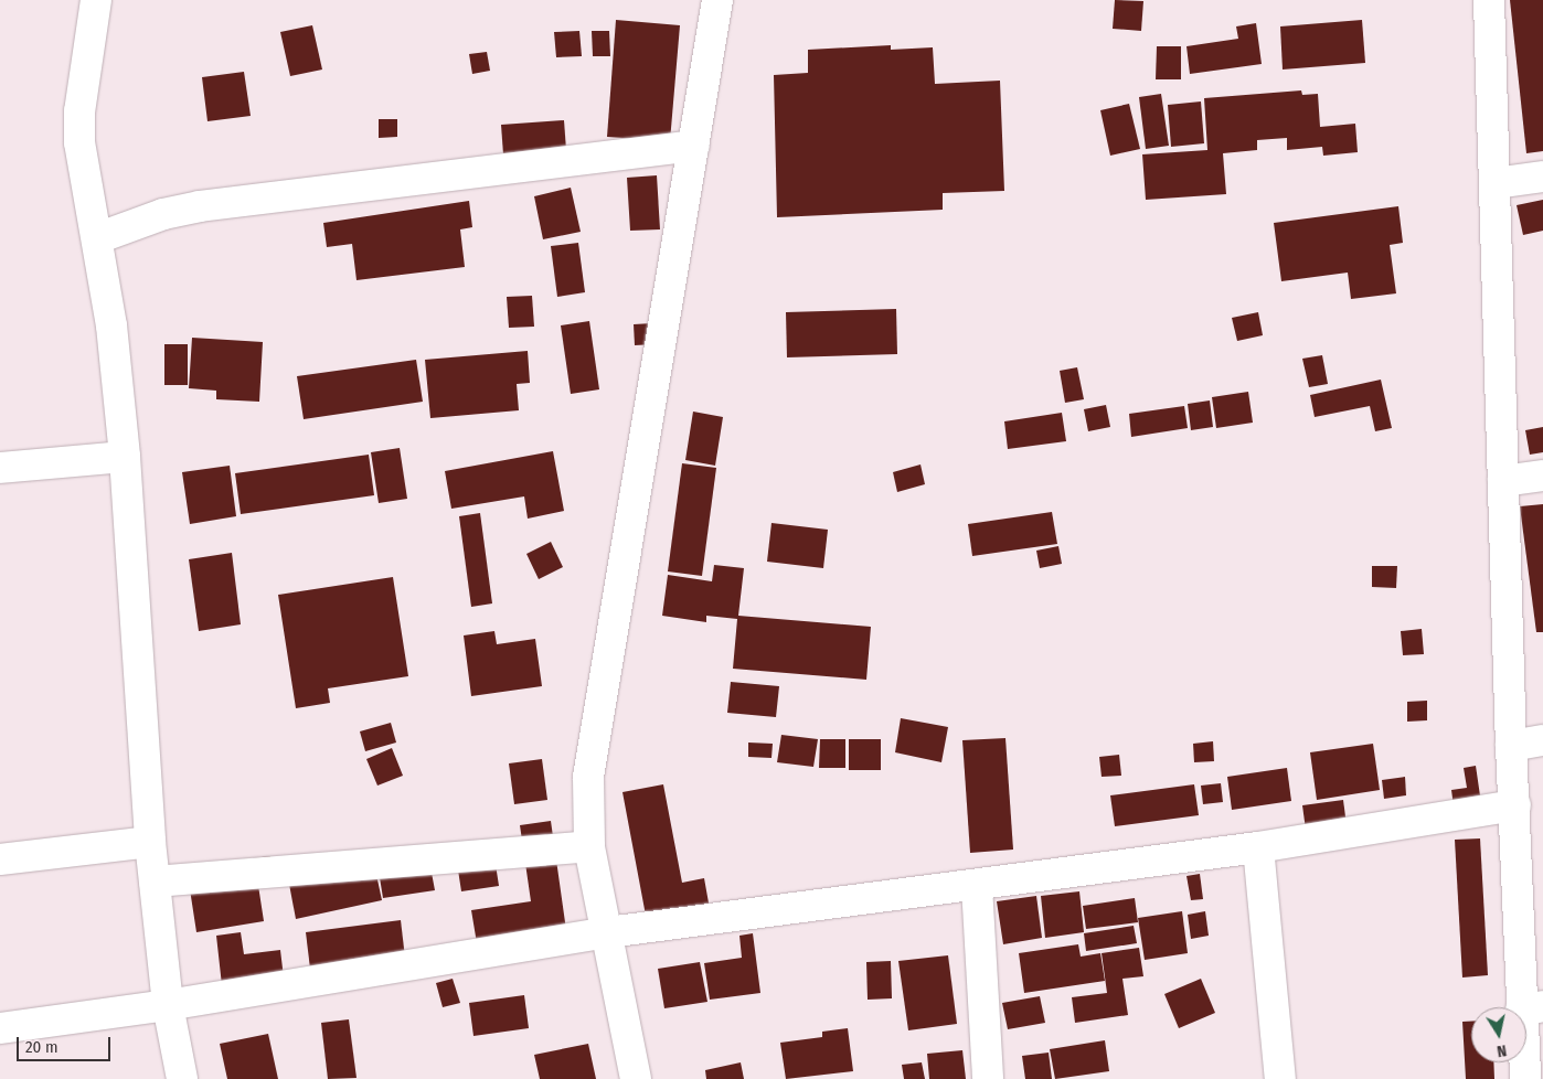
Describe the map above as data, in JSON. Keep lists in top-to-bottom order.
{
  "scale_bar": "20 m",
  "north": "bottom"
}
